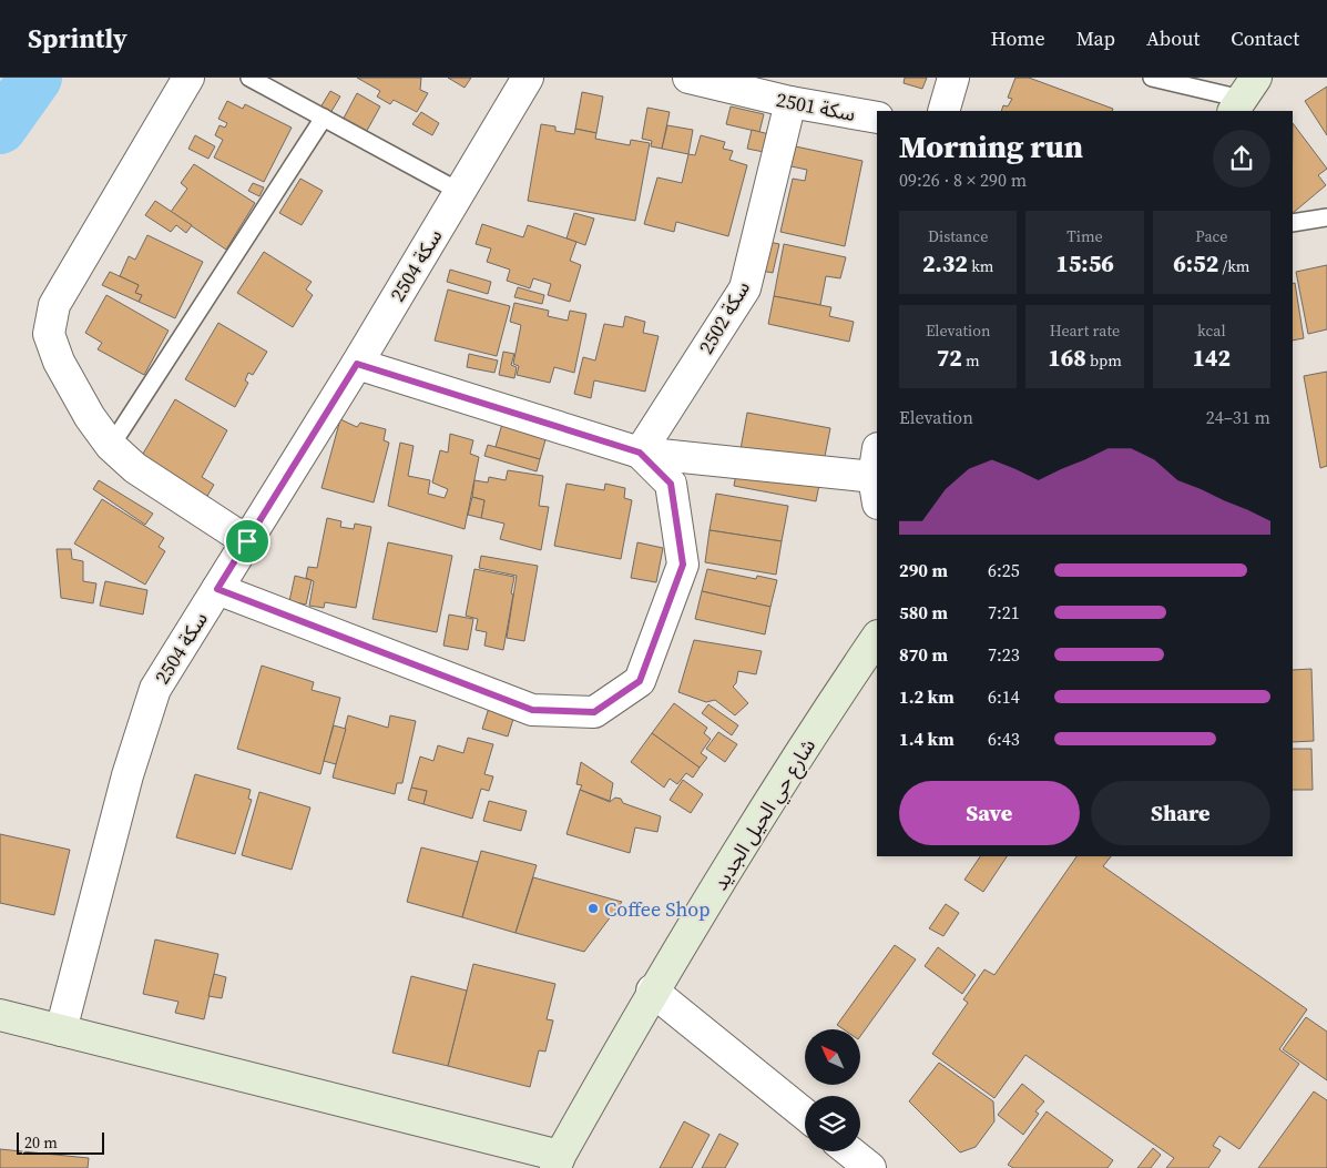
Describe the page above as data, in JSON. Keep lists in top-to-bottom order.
{
  "streets": {
    "street": [
      "سكة 2501",
      "سكة 2504",
      "سكة 2502",
      "شارع حي الحيل الجديد"
    ]
  },
  "crossings": [
    ["سكة 2501", "سكة 2502"]
  ],
  "places": ["Coffee Shop"],
  "scale_bar": "20 m",
  "north": "top left",
  "page": {
    "header": "Sprintly",
    "nav": [
      "Home",
      "Map",
      "About",
      "Contact"
    ],
    "heading": ["Morning run", "09:26 · 8 × 290 m"],
    "stats": [
      ["Distance", "2.32 km"],
      ["Time", "15:56"],
      ["Pace", "6:52 /km"],
      ["Elevation", "72 m"],
      ["Heart rate", "168 bpm"],
      ["kcal", "142"]
    ],
    "chart": ["Elevation", "24–31 m"],
    "list": [
      {
        "name": "290 m",
        "note": "6:25"
      },
      {
        "name": "580 m",
        "note": "7:21"
      },
      {
        "name": "870 m",
        "note": "7:23"
      },
      {
        "name": "1.2 km",
        "note": "6:14"
      },
      {
        "name": "1.4 km",
        "note": "6:43"
      }
    ],
    "buttons": ["Save", "Share"],
    "scale": "20 m"
  }
}
